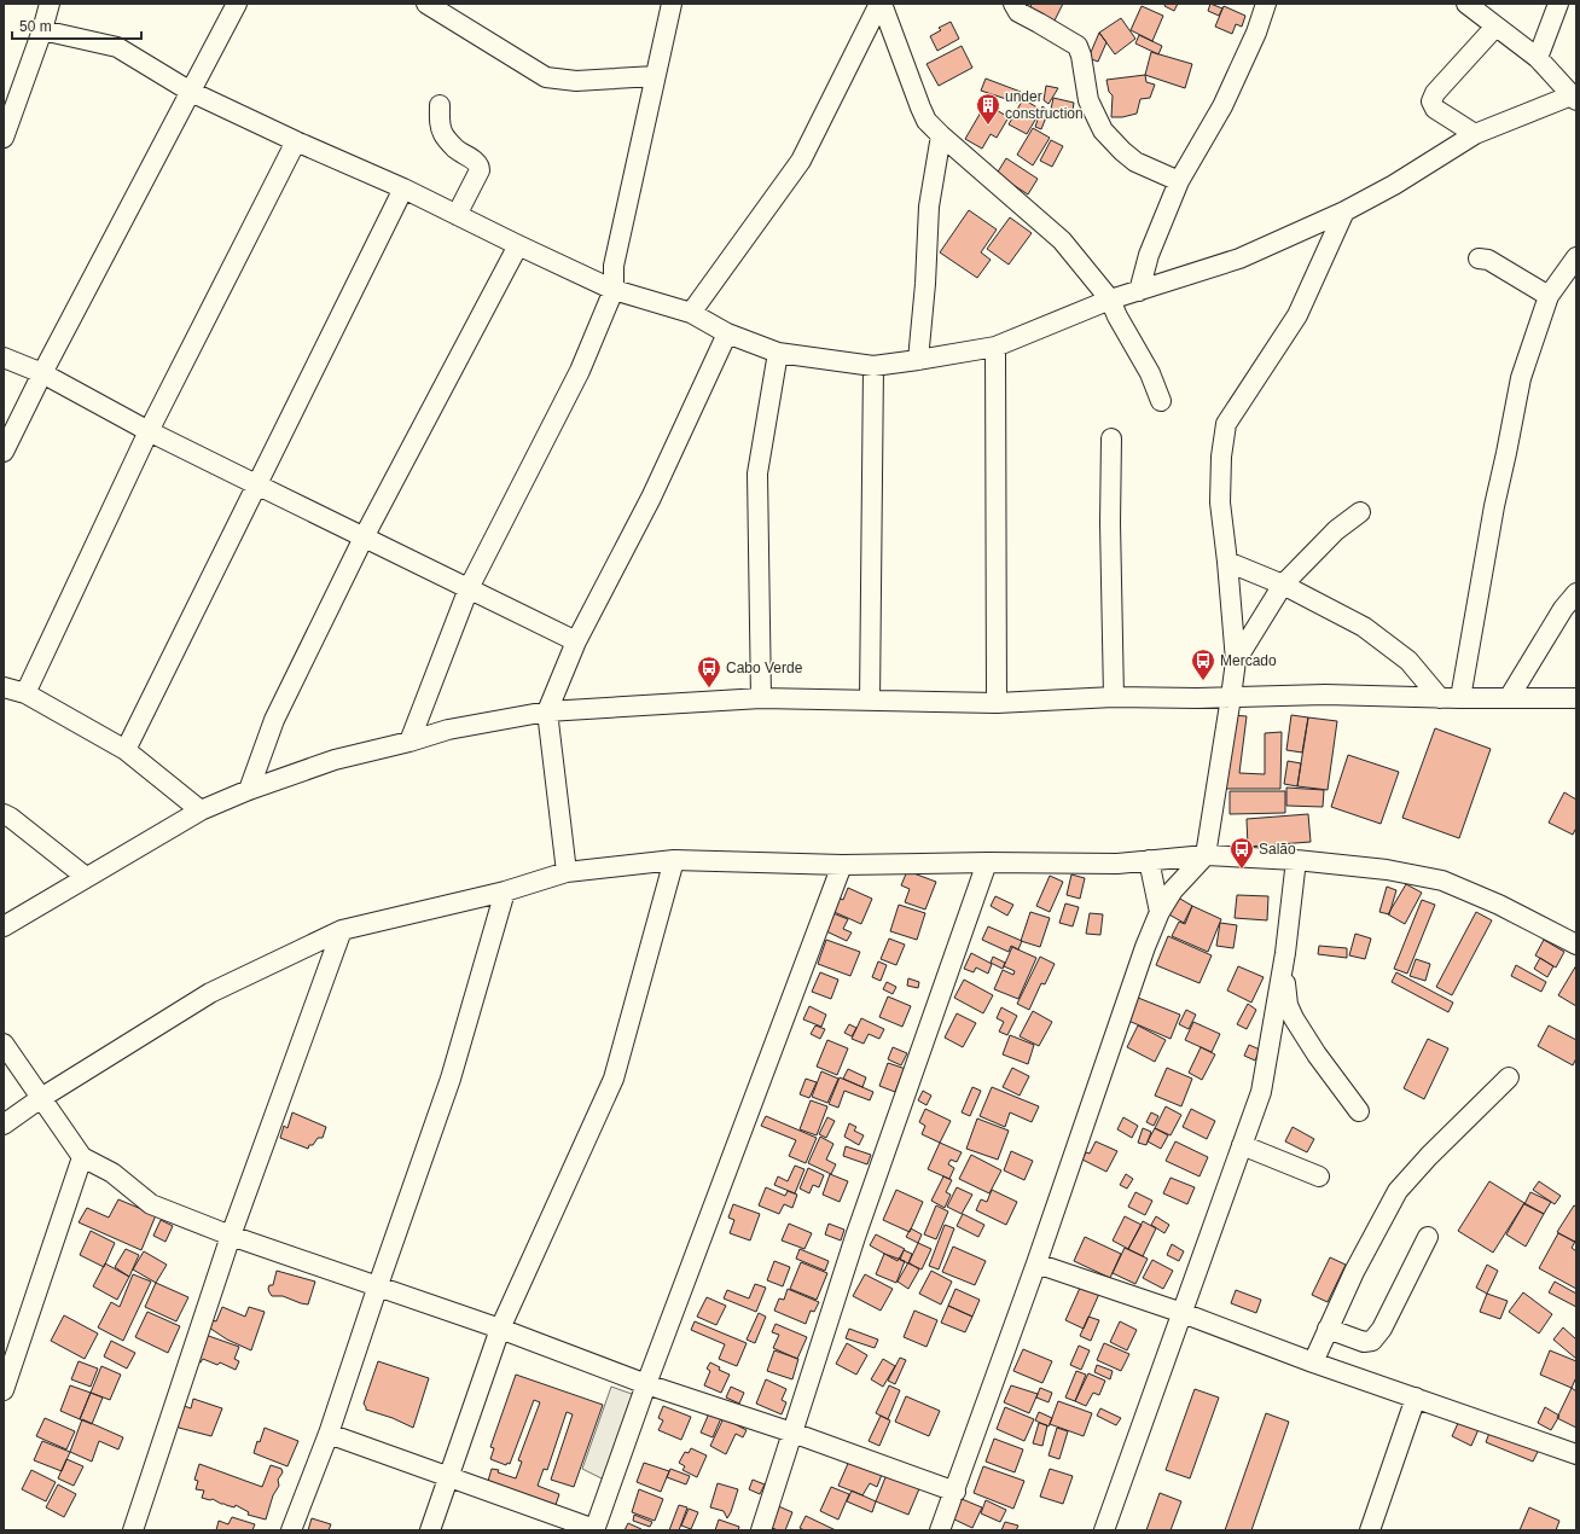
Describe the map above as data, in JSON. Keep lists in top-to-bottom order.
{
  "places": {
    "building": ["under construction"],
    "bus stop": ["Mercado", "Cabo Verde", "Salão"]
  },
  "scale_bar": "50 m"
}
